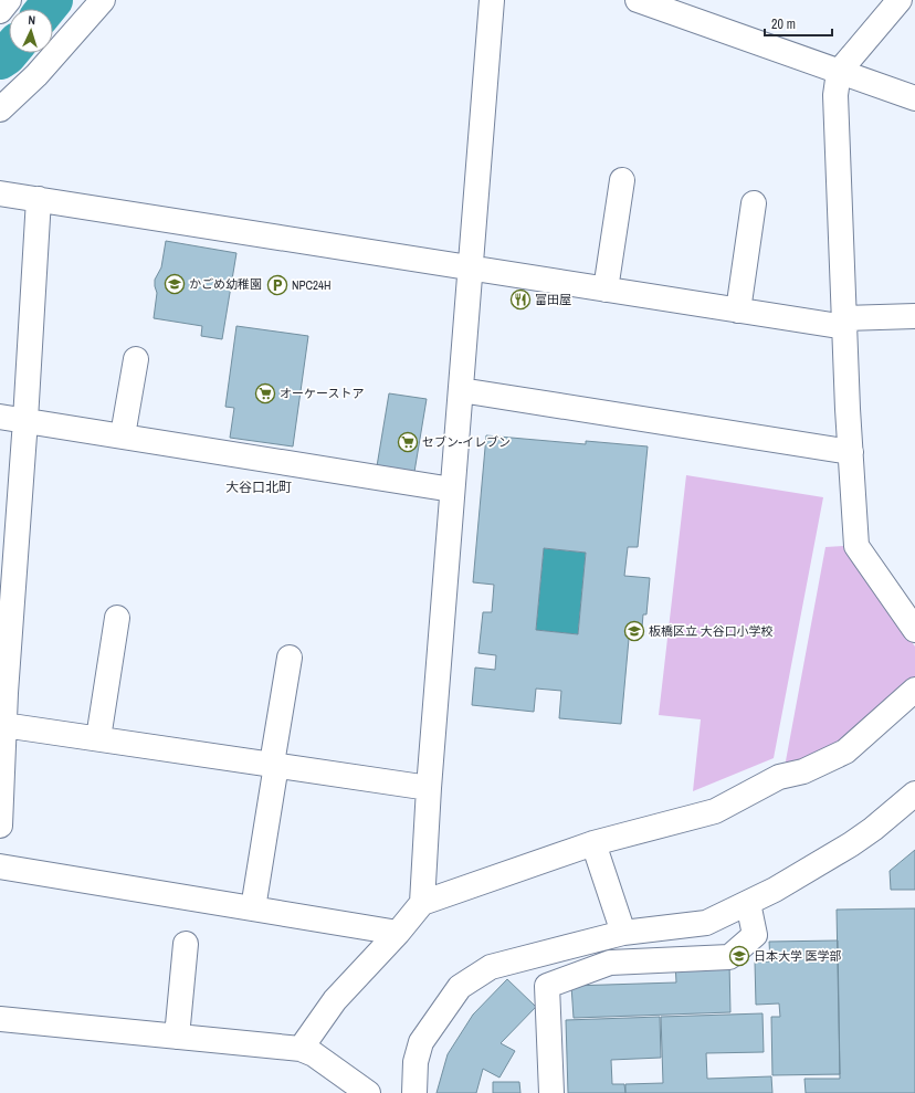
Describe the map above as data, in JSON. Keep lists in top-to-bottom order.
{
  "districts": ["大谷口北町"],
  "places": {
    "school or university": ["かごめ幼稚園", "板橋区立 大谷口小学校", "日本大学 医学部"],
    "parking": ["NPC24H"],
    "restaurant": ["富田屋"],
    "supermarket": ["オーケーストア", "セブン-イレブン"]
  },
  "scale_bar": "20 m",
  "north": "top"
}
